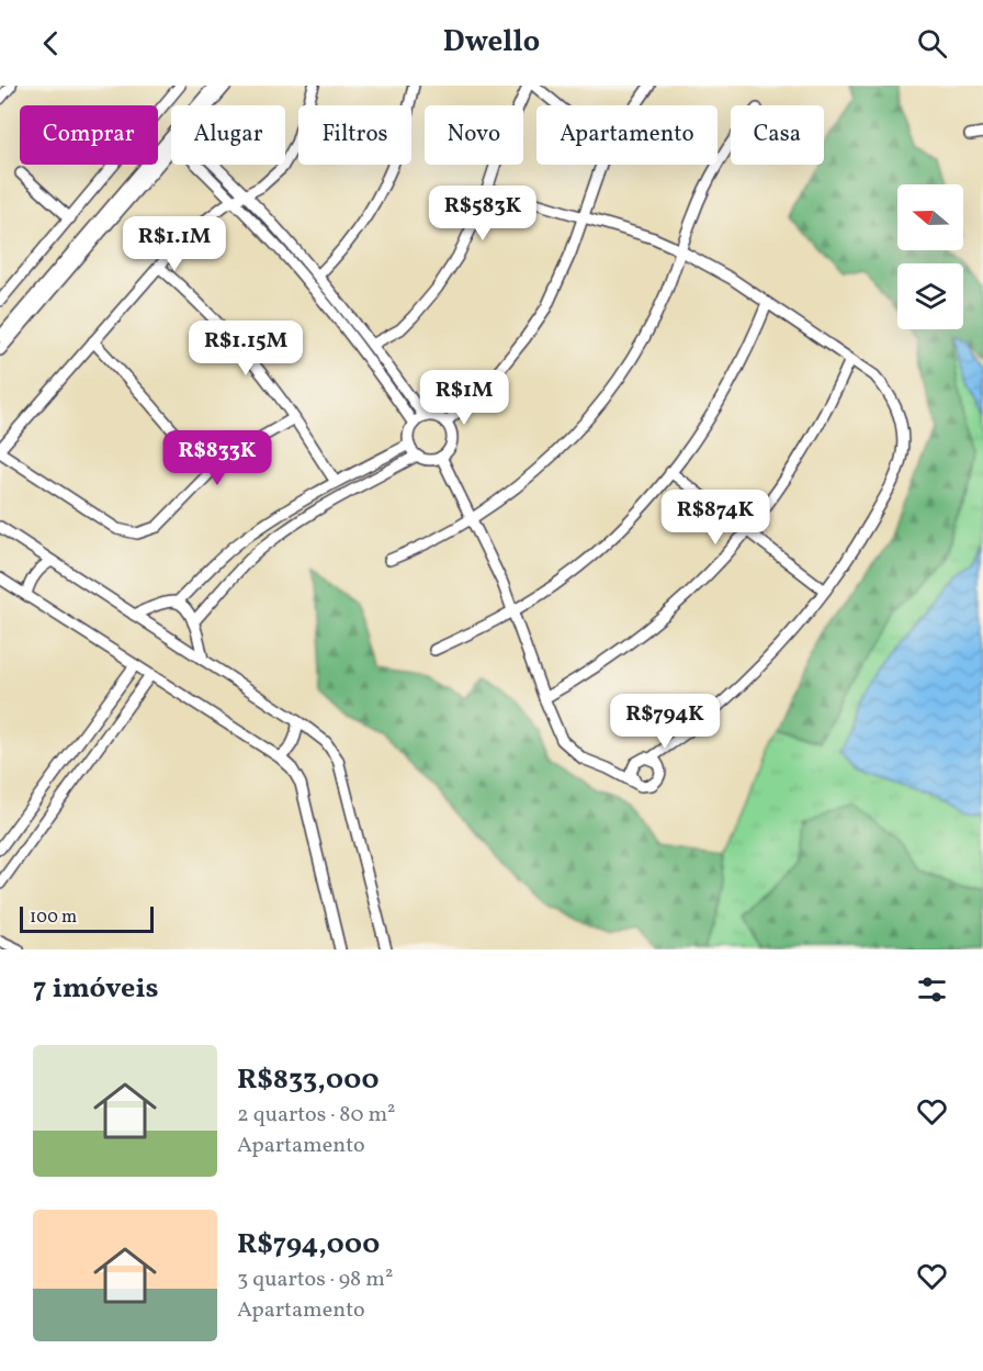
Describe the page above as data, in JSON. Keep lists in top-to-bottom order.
{
  "scale_bar": "100 m",
  "north": "left",
  "page": {
    "header": "Dwello",
    "chip": [
      "Comprar",
      "Alugar",
      "Filtros",
      "Novo",
      "Apartamento",
      "Casa"
    ],
    "price": [
      "R$583K",
      "R$1.1M",
      "R$1.15M",
      "R$1M",
      "R$833K",
      "R$874K",
      "R$794K"
    ],
    "scale": "100 m",
    "heading": "7 imóveis",
    "list": [
      {
        "name": "R$833,000",
        "note": "2 quartos · 80 m² · Apartamento"
      },
      {
        "name": "R$794,000",
        "note": "3 quartos · 98 m² · Apartamento"
      }
    ]
  }
}
